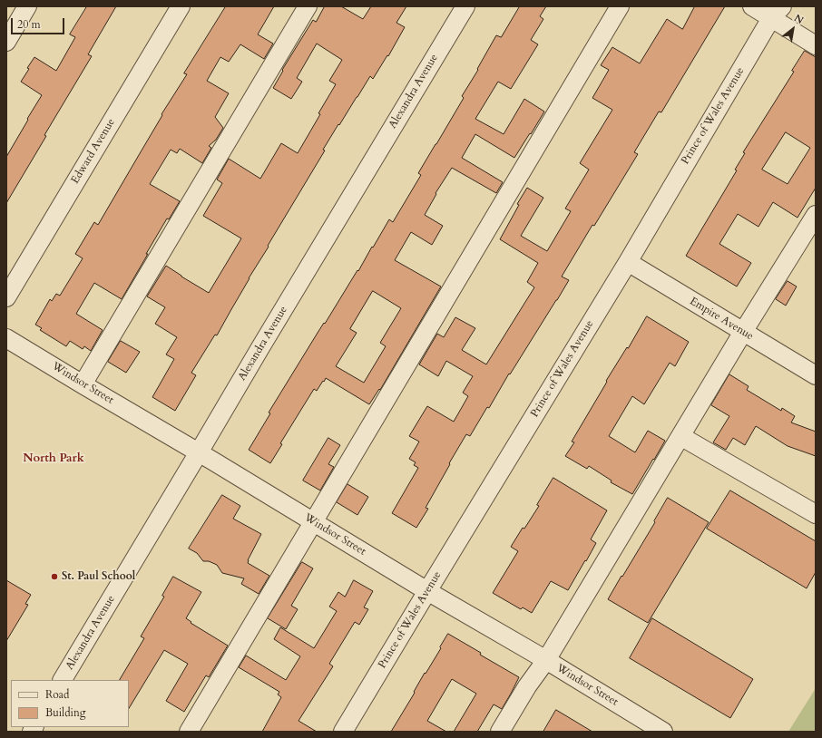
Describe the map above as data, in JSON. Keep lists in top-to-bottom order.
{
  "streets": {
    "street": [
      "Alexandra Avenue",
      "Prince of Wales Avenue",
      "Edward Avenue",
      "Empire Avenue",
      "Windsor Street"
    ]
  },
  "crossings": [
    ["Alexandra Avenue", "Windsor Street"],
    ["Prince of Wales Avenue", "Empire Avenue"],
    ["Prince of Wales Avenue", "Windsor Street"]
  ],
  "districts": ["North Park"],
  "places": ["St. Paul School"],
  "legend": ["Road", "Building"],
  "scale_bar": "20 m",
  "north": "top right"
}
